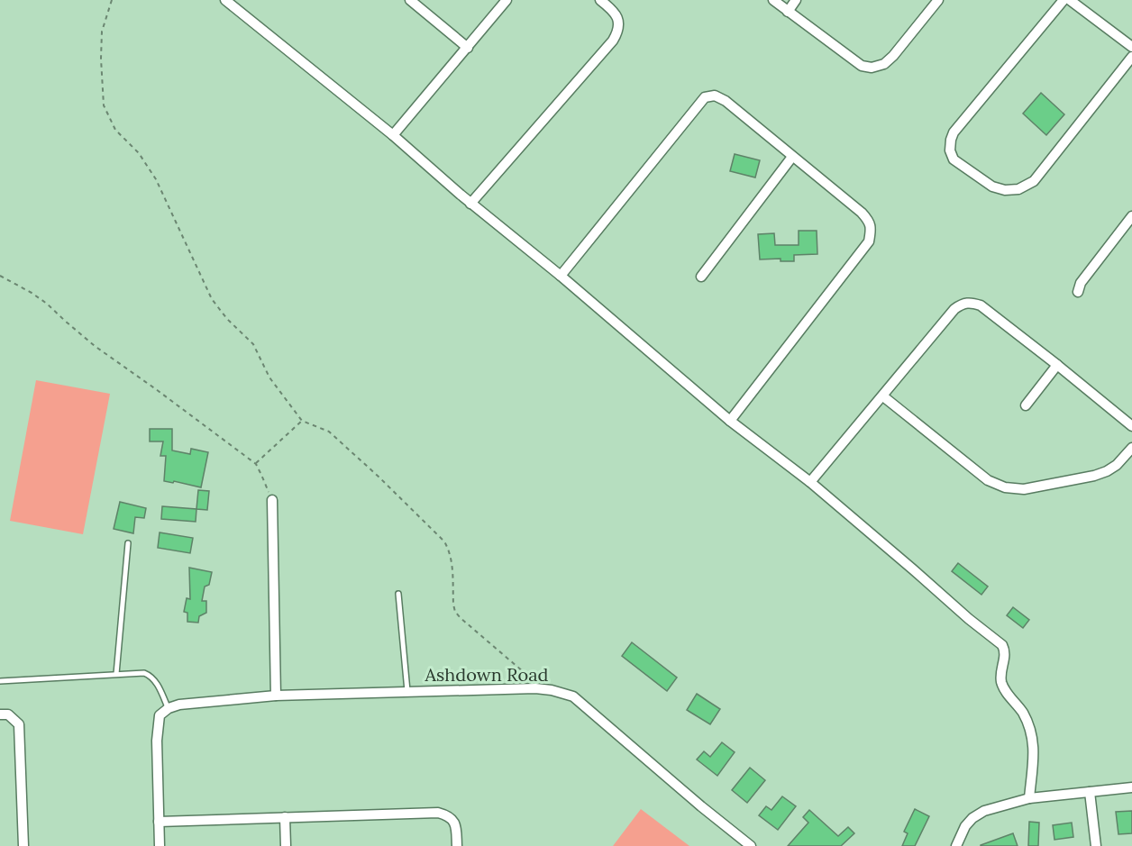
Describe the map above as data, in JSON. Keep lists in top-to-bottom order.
{
  "streets": {
    "street": ["Ashdown Road"]
  }
}
